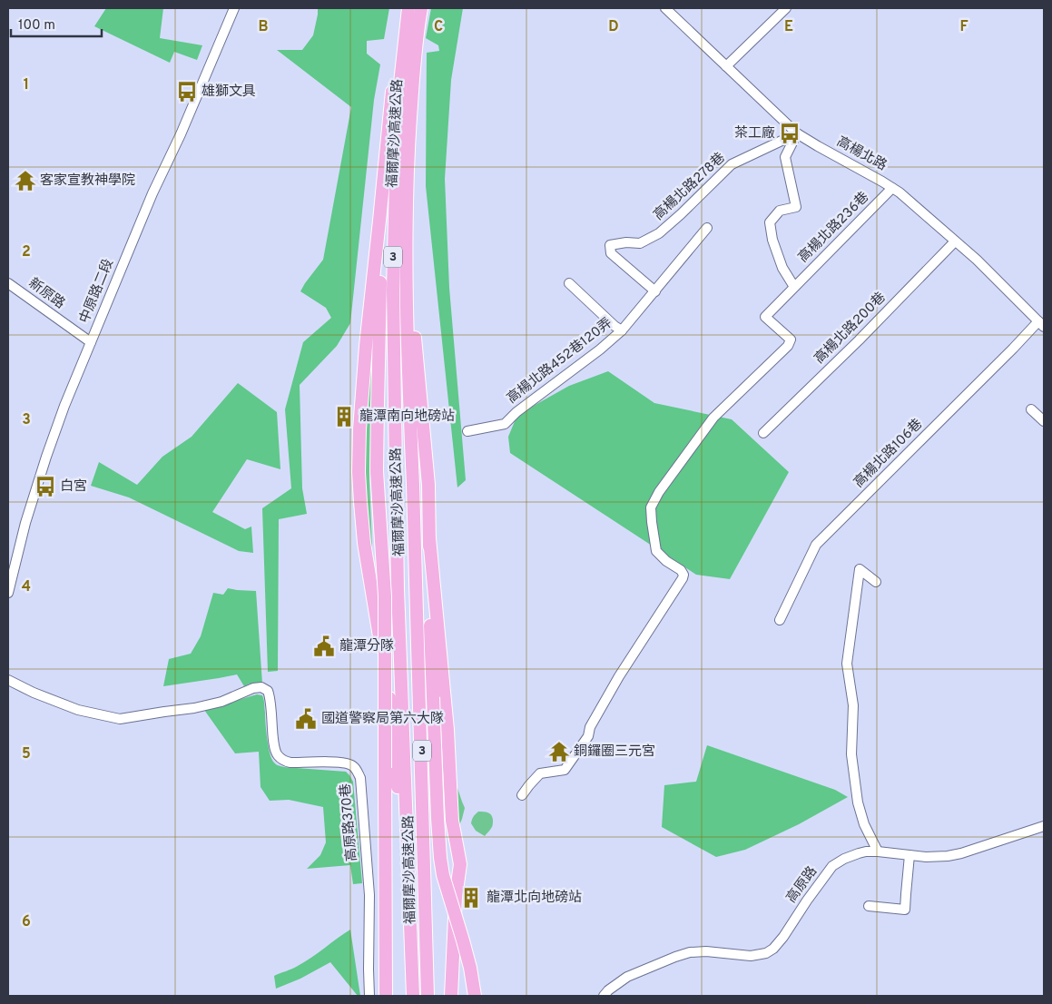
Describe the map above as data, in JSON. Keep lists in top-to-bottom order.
{
  "streets": {
    "highway": ["福爾摩沙高速公路", "3"],
    "street": [
      "高楊北路",
      "高楊北路278巷",
      "高楊北路236巷",
      "中原路二段",
      "新原路",
      "高楊北路200巷",
      "高楊北路452巷120弄",
      "高楊北路106巷",
      "高原路370巷",
      "高原路"
    ]
  },
  "crossings": [
    ["高楊北路", "高楊北路278巷"],
    ["高楊北路", "高楊北路236巷"],
    ["高楊北路", "高楊北路200巷"],
    ["高楊北路", "高楊北路106巷"],
    ["高楊北路278巷", "高楊北路452巷120弄"],
    ["中原路二段", "新原路"]
  ],
  "places": {
    "bus stop": ["雄獅文具", "茶工廠", "白宮"],
    "temple": ["客家宣教神學院", "銅鑼圈三元宮"],
    "building": ["龍潭南向地磅站", "龍潭北向地磅站"],
    "public building": ["龍潭分隊", "國道警察局第六大隊"]
  },
  "scale_bar": "100 m",
  "grid": {
    "columns": [
      "B",
      "C",
      "D",
      "E",
      "F"
    ],
    "rows": [
      "1",
      "2",
      "3",
      "4",
      "5",
      "6"
    ]
  }
}
